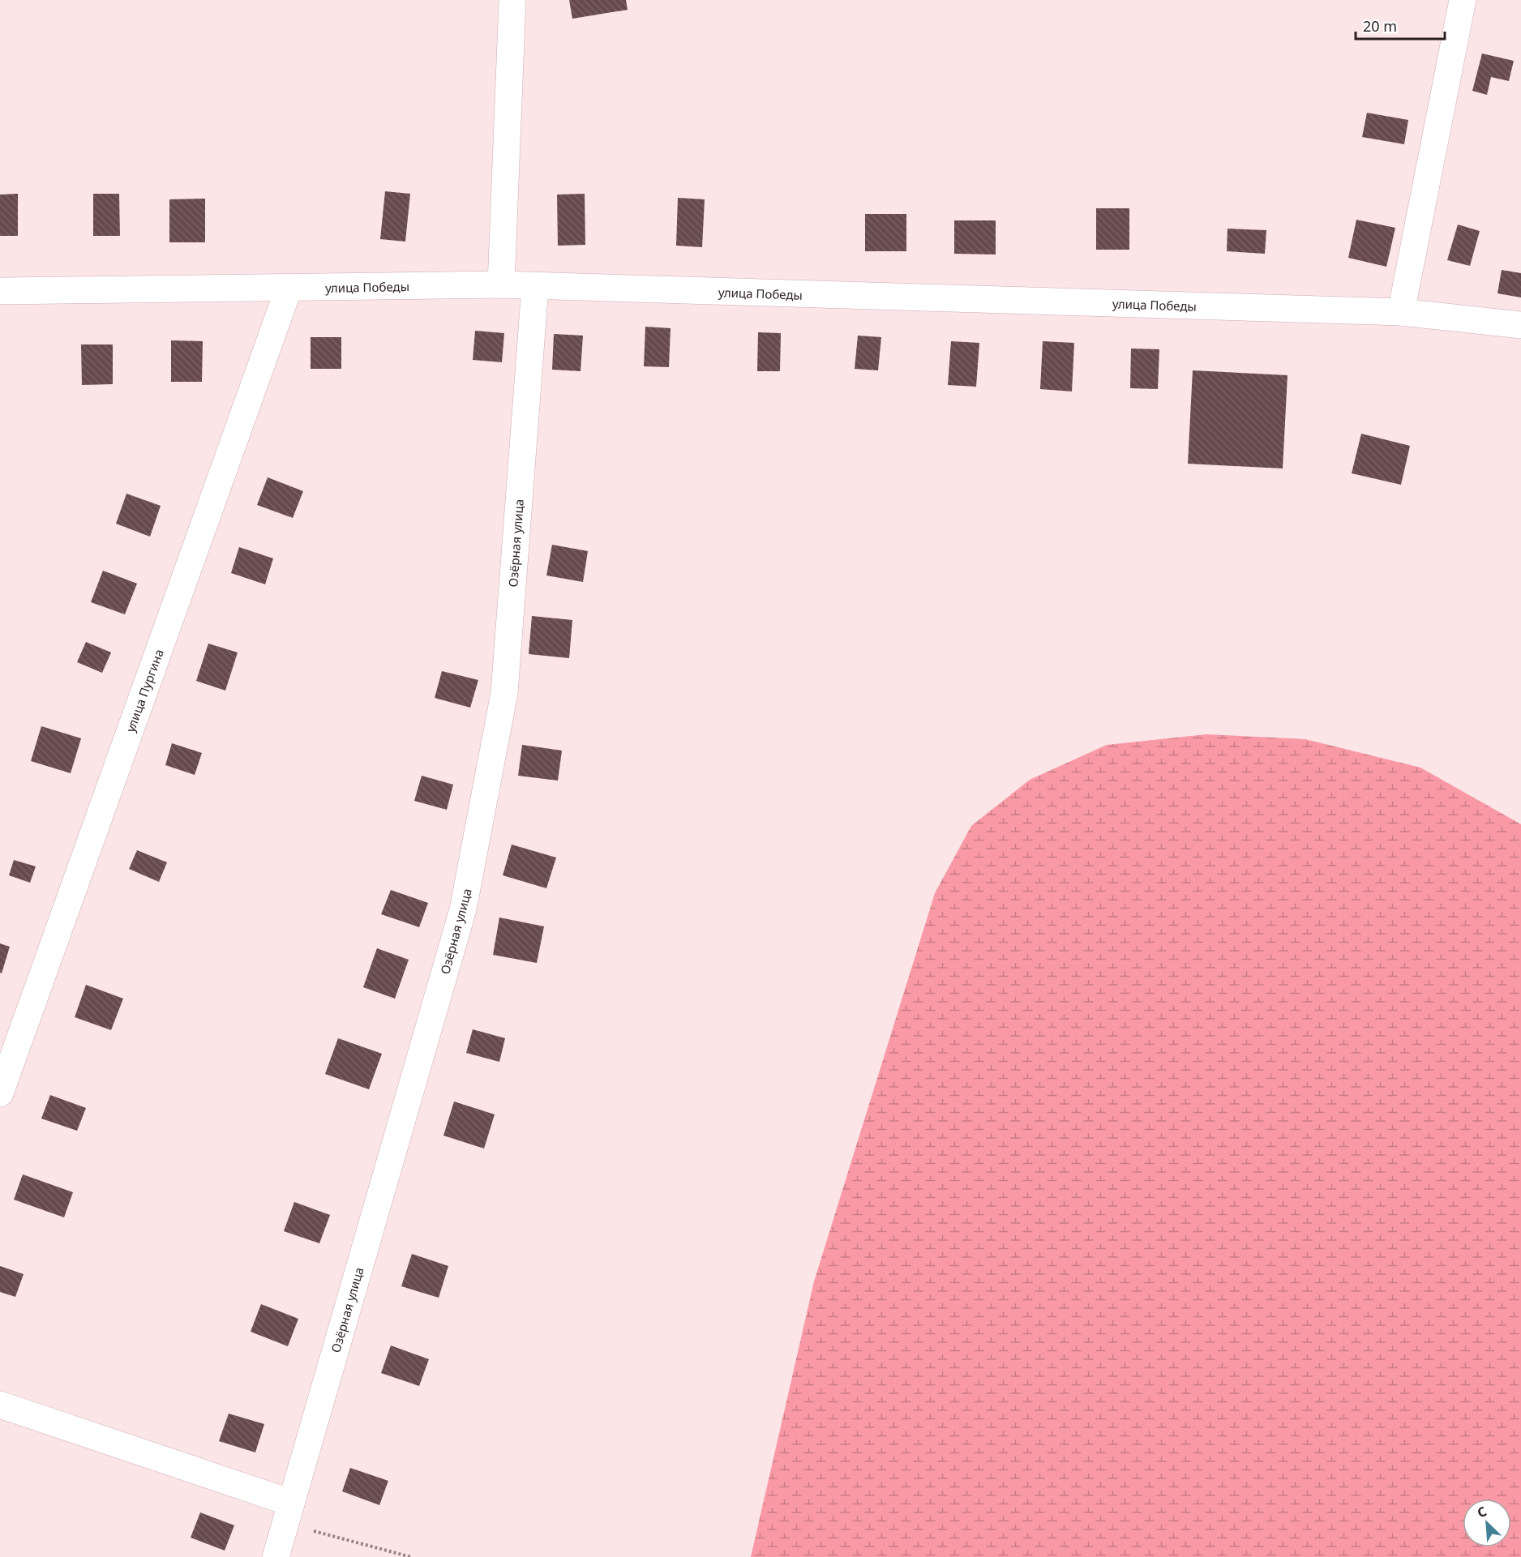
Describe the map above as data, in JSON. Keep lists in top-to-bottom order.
{
  "streets": {
    "street": ["улица Победы", "Озёрная улица", "улица Пургина"]
  },
  "crossings": [
    ["улица Победы", "Озёрная улица"],
    ["улица Победы", "улица Пургина"]
  ],
  "scale_bar": "20 m",
  "north": "top left"
}
